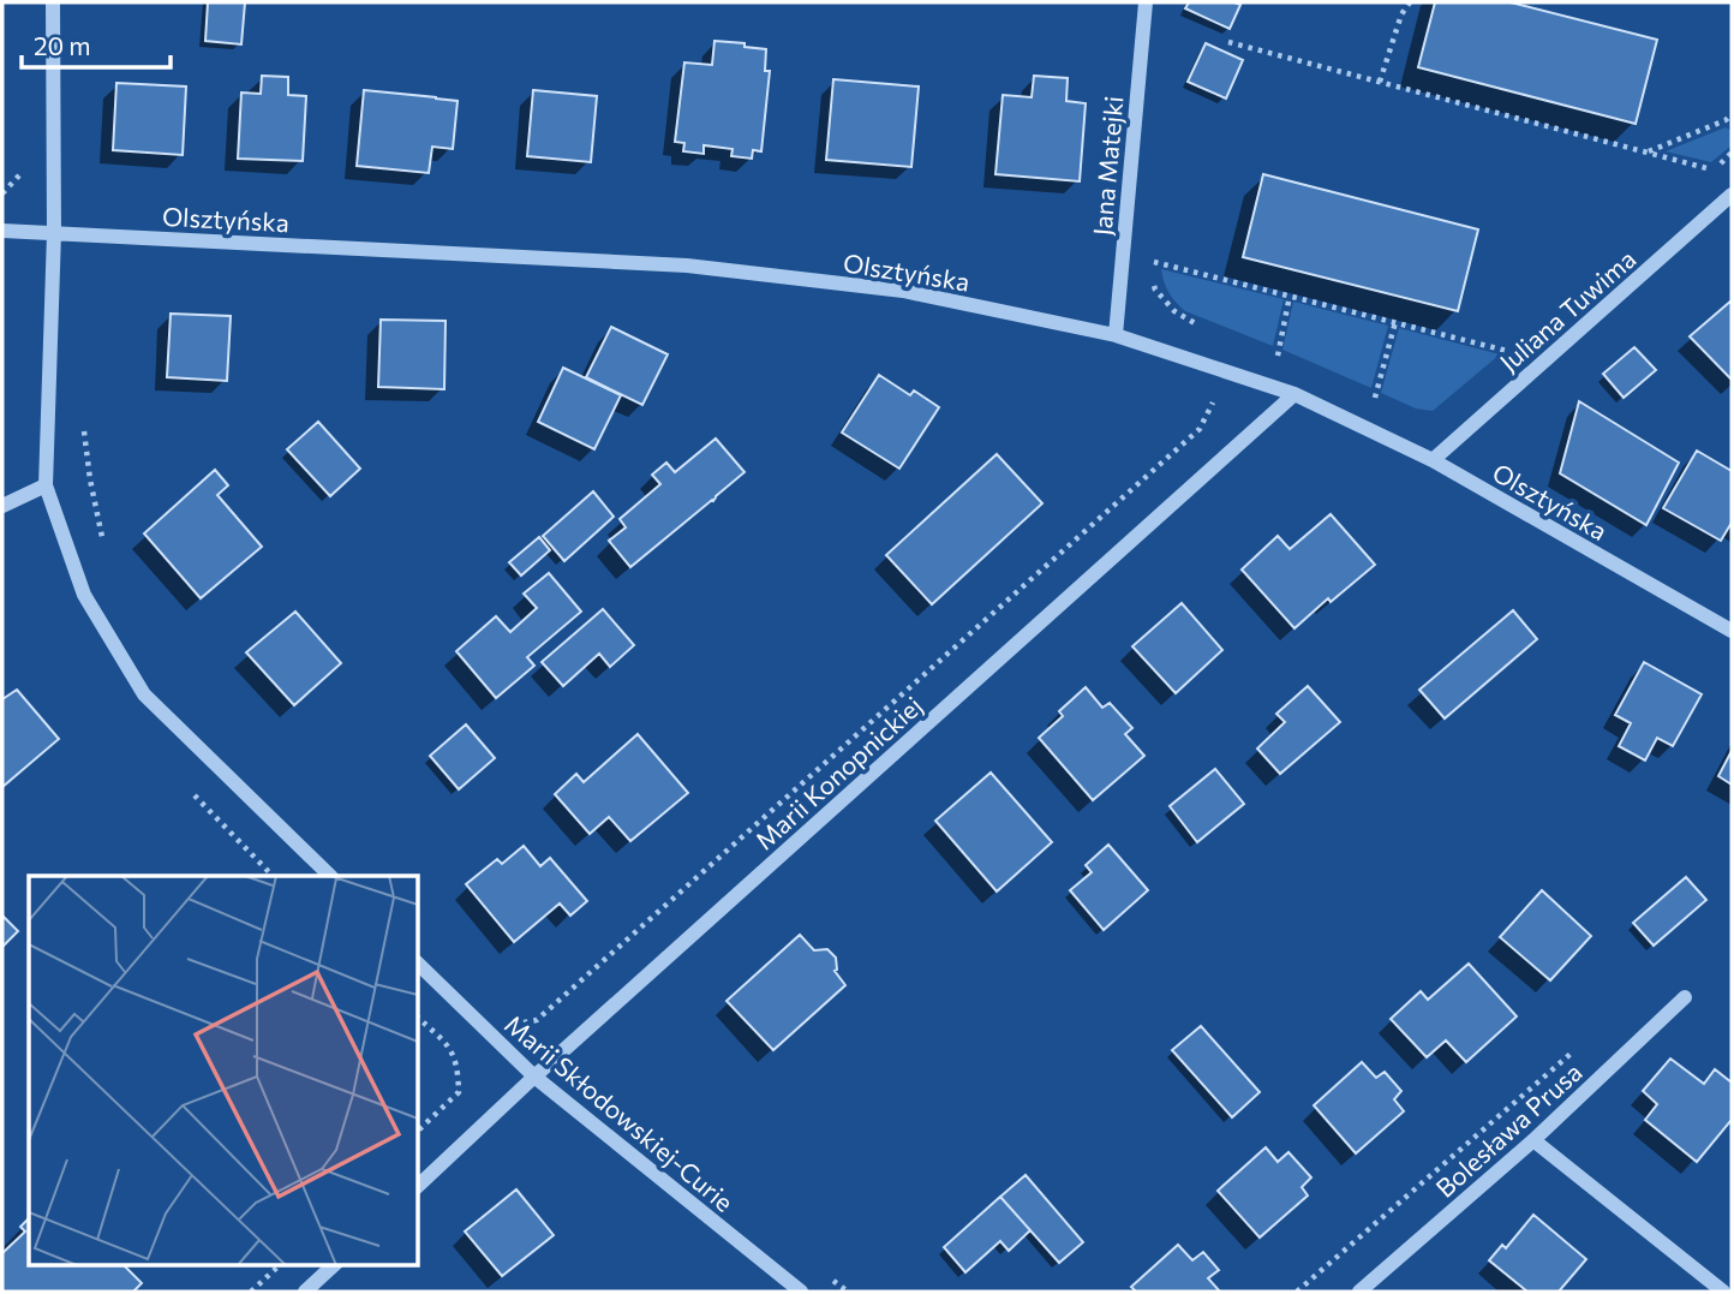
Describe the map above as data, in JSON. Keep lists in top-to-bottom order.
{
  "streets": {
    "street": [
      "Jana Matejki",
      "Olsztyńska",
      "Juliana Tuwima",
      "Marii Konopnickiej",
      "Marii Skłodowskiej-Curie",
      "Bolesława Prusa"
    ]
  },
  "crossings": [
    ["Jana Matejki", "Olsztyńska"],
    ["Olsztyńska", "Juliana Tuwima"],
    ["Olsztyńska", "Marii Konopnickiej"],
    ["Marii Konopnickiej", "Marii Skłodowskiej-Curie"]
  ],
  "scale_bar": "20 m"
}
